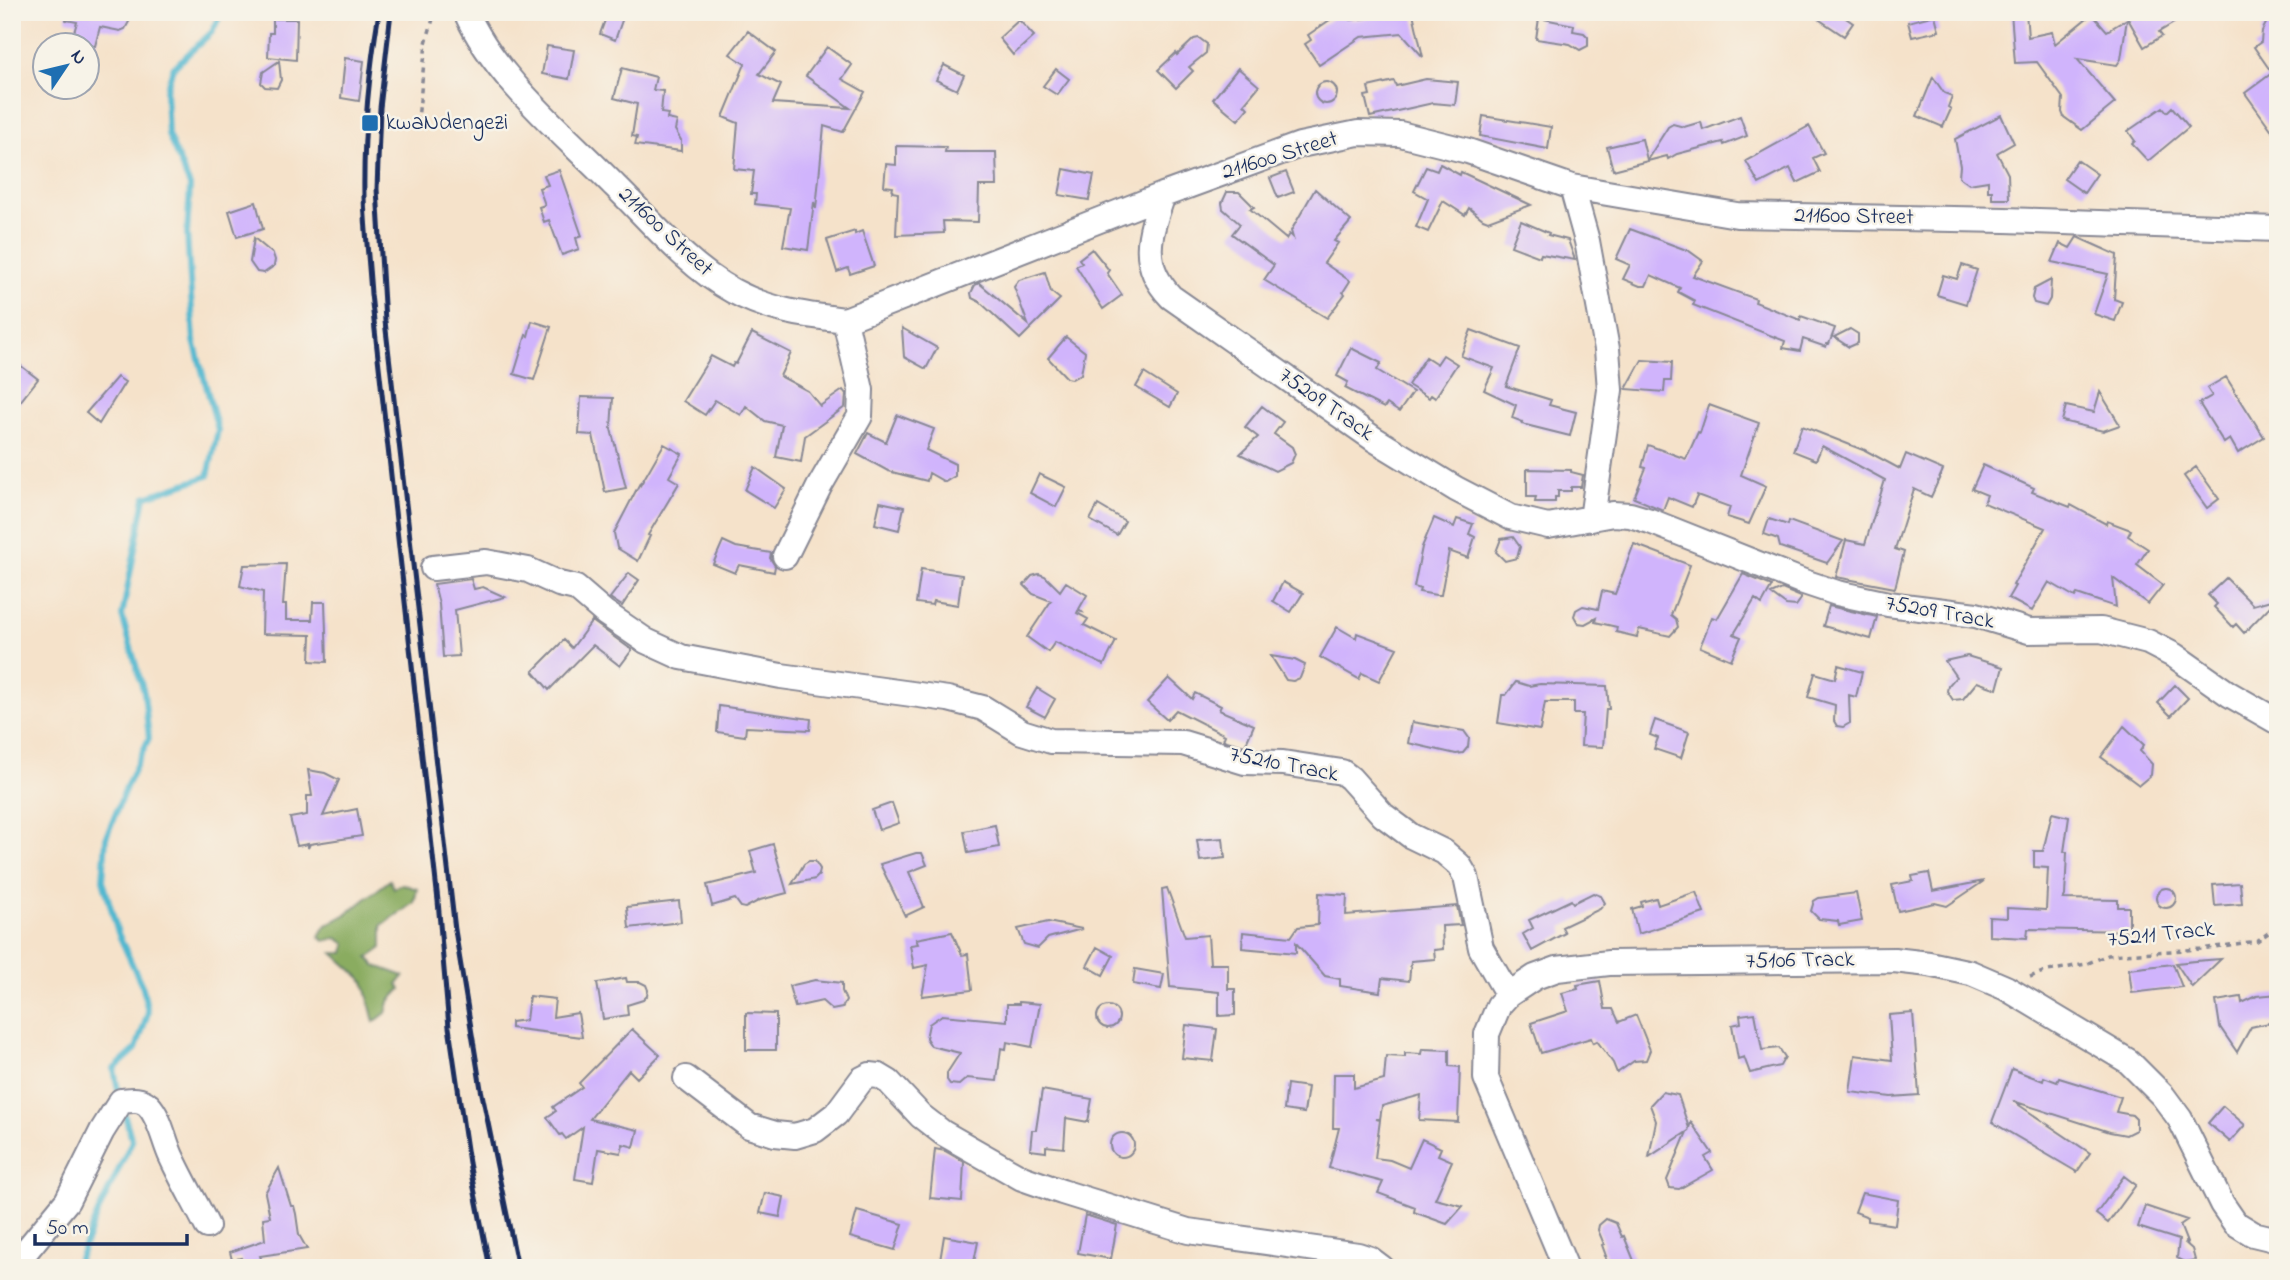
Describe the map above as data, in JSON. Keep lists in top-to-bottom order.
{
  "streets": {
    "street": [
      "211600 Street",
      "75209 Track",
      "75210 Track",
      "75106 Track"
    ],
    "path": ["75211 Track"]
  },
  "crossings": [
    ["211600 Street", "75209 Track"],
    ["75210 Track", "75106 Track"],
    ["75211 Track", "75106 Track"]
  ],
  "places": {
    "transit": ["kwaNdengezi"]
  },
  "scale_bar": "50 m",
  "north": "top right"
}
